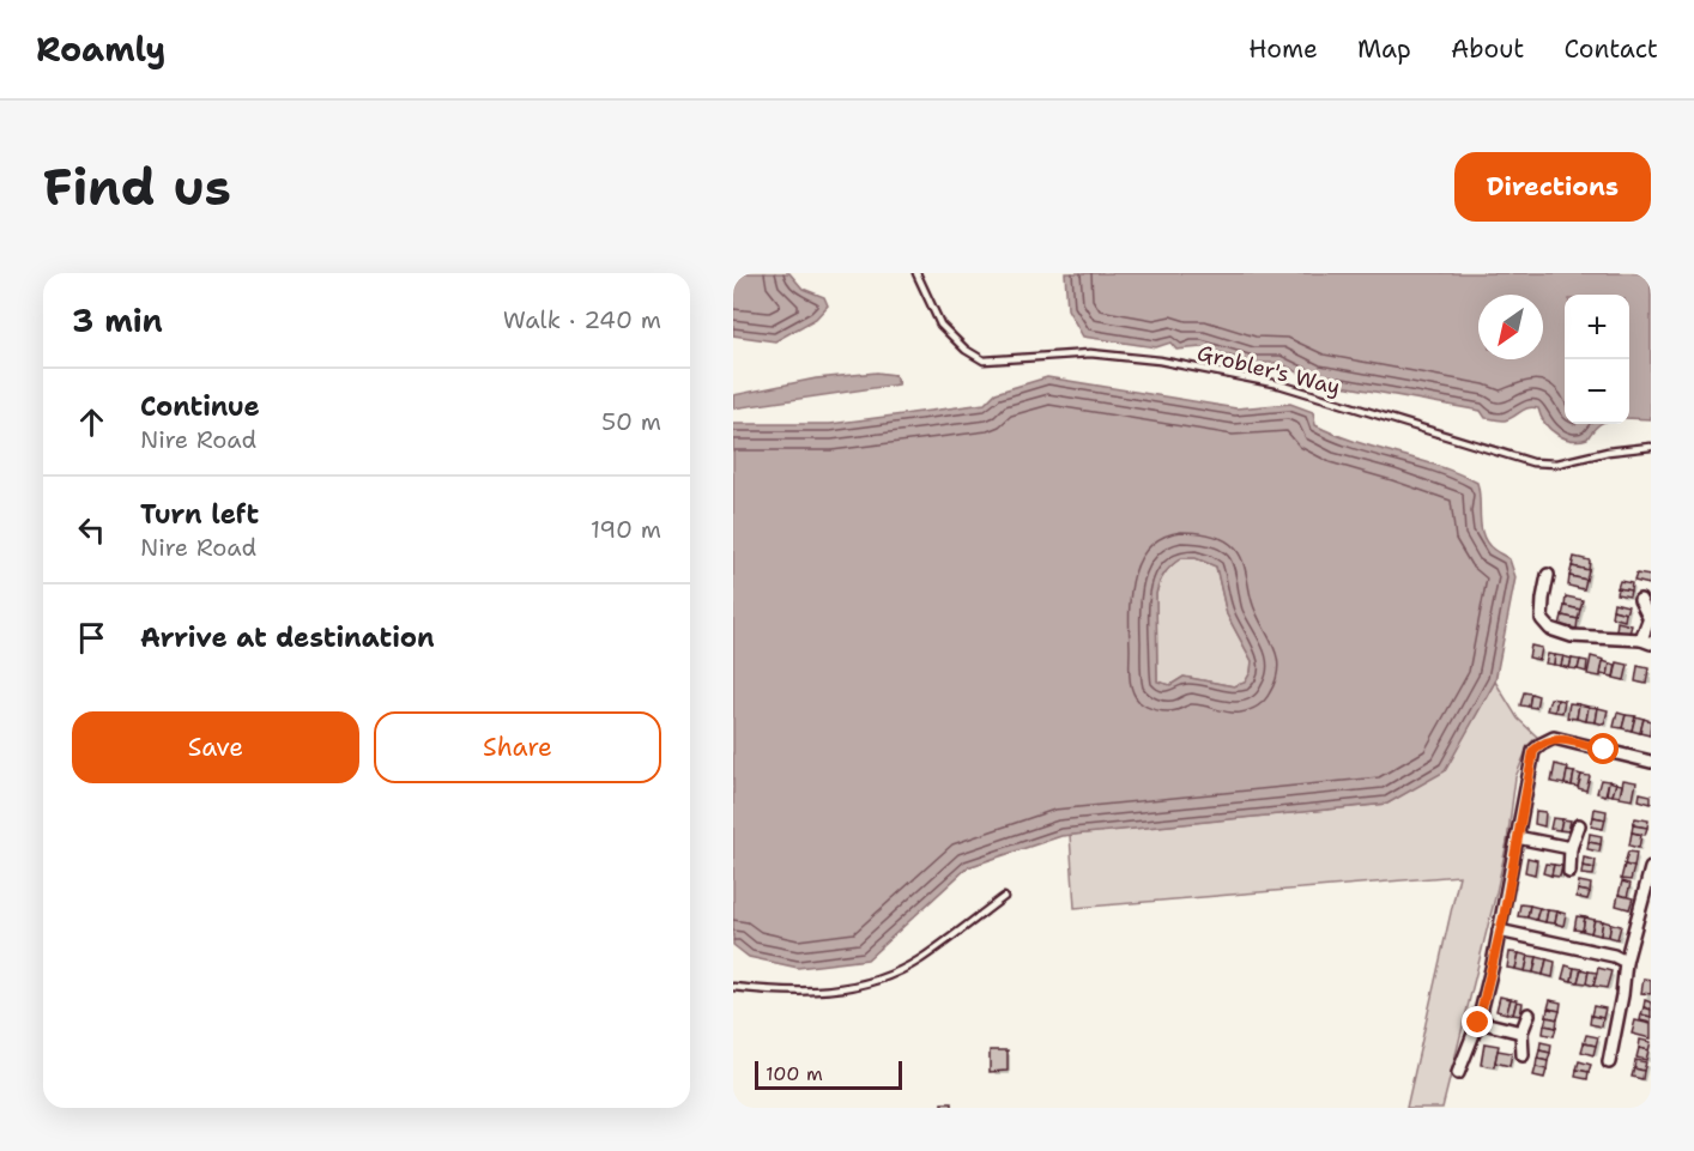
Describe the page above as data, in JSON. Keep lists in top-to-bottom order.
{
  "streets": {
    "lane": ["Grobler's Way"]
  },
  "scale_bar": "100 m",
  "north": "bottom left",
  "page": {
    "header": "Roamly",
    "nav": [
      "Home",
      "Map",
      "About",
      "Contact"
    ],
    "buttons": [
      "Directions",
      ["Save", "Share"]
    ],
    "title": "Find us",
    "heading": ["3 min", "Walk · 240 m"],
    "map_buttons": ["+", "−"],
    "list": [
      ["Continue", "Nire Road", "50 m"],
      ["Turn left", "Nire Road", "190 m"],
      "Arrive at destination"
    ],
    "scale": "100 m"
  }
}
